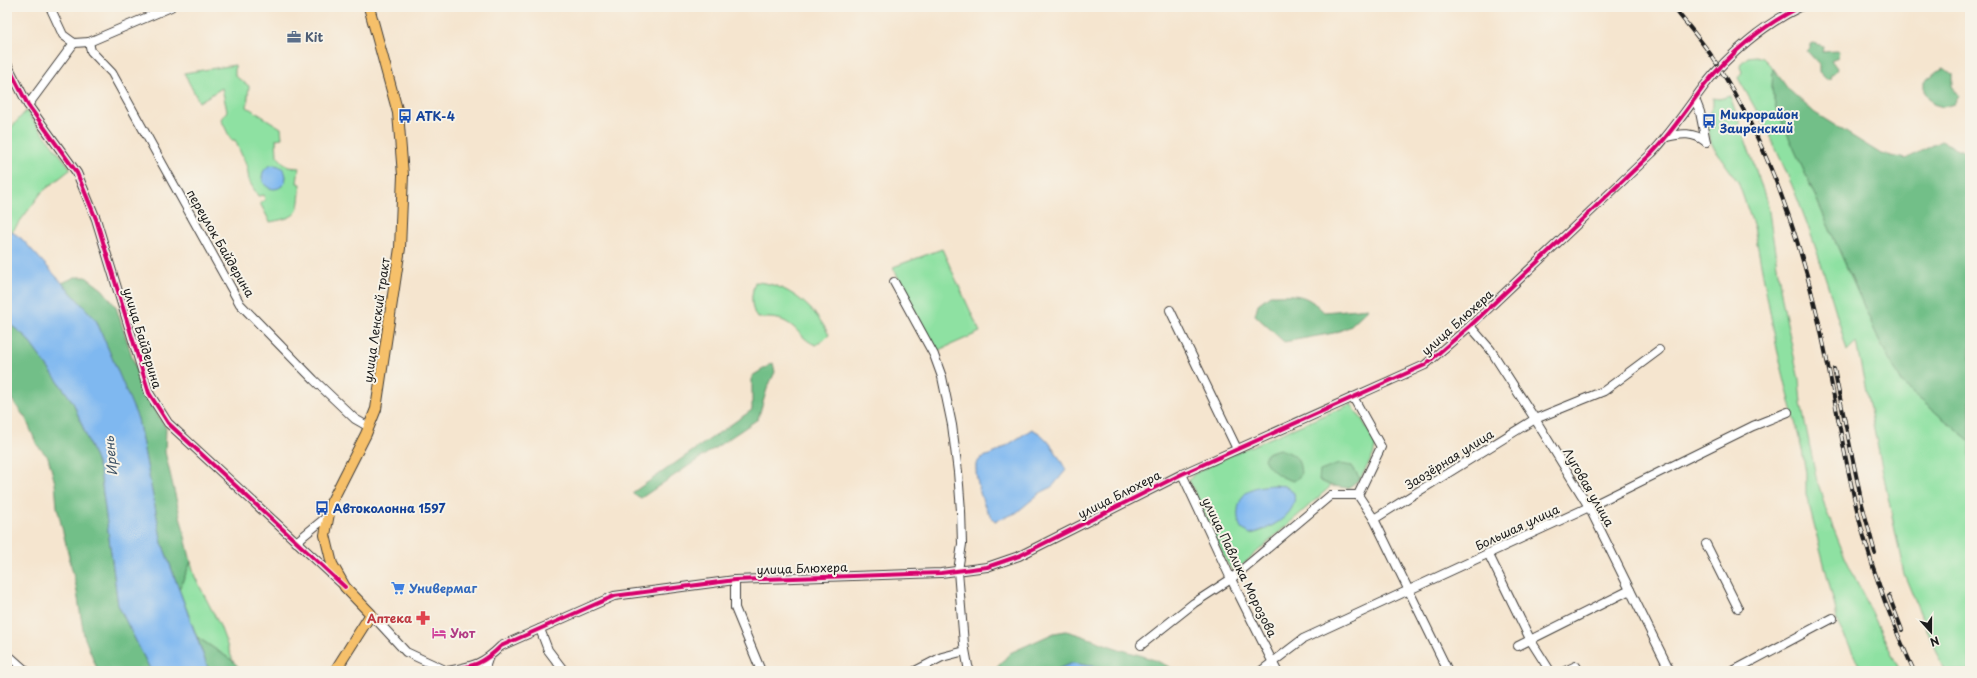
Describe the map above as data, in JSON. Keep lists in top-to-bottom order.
{
  "streets": {
    "main road": ["улица Ленский тракт"],
    "street": [
      "переулок Байдерина",
      "улица Блюхера",
      "улица Байдерина",
      "Заозёрная улица",
      "Луговая улица",
      "Большая улица",
      "улица Павлика Морозова"
    ]
  },
  "crossings": [
    ["переулок Байдерина", "улица Ленский тракт"],
    ["улица Ленский тракт", "улица Байдерина"],
    ["улица Блюхера", "Луговая улица"],
    ["улица Блюхера", "улица Павлика Морозова"],
    ["Заозёрная улица", "Луговая улица"],
    ["Луговая улица", "Большая улица"],
    ["Большая улица", "улица Павлика Морозова"]
  ],
  "water": ["Ирень"],
  "places": {
    "office": ["Kit"],
    "bus stop": ["АТК-4", "Микрорайон Заиренский", "Автоколонна 1597"],
    "supermarket": ["Универмаг"],
    "pharmacy": ["Аптека"],
    "hotel": ["Уют"]
  },
  "north": "bottom"
}
